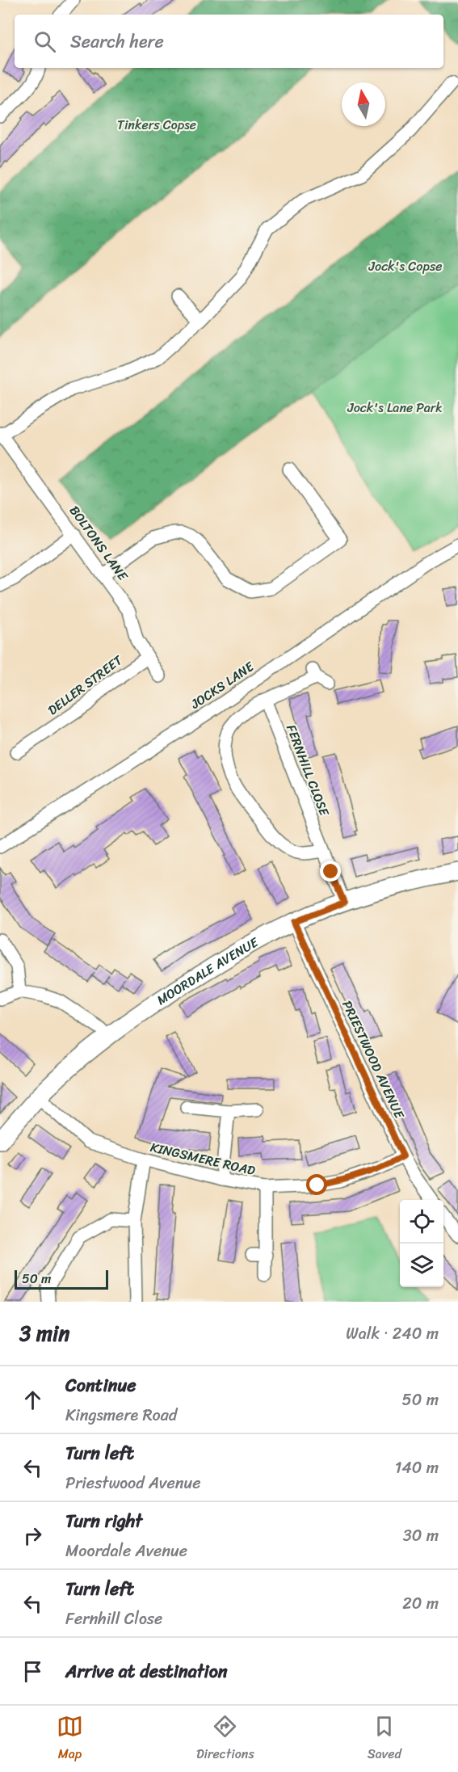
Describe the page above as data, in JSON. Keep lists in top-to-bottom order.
{
  "streets": {
    "street": [
      "BOLTONS LANE",
      "DELLER STREET",
      "JOCKS LANE",
      "FERNHILL CLOSE",
      "MOORDALE AVENUE",
      "PRIESTWOOD AVENUE",
      "KINGSMERE ROAD"
    ]
  },
  "crossings": [
    ["BOLTONS LANE", "DELLER STREET"],
    ["FERNHILL CLOSE", "MOORDALE AVENUE"],
    ["MOORDALE AVENUE", "PRIESTWOOD AVENUE"],
    ["MOORDALE AVENUE", "KINGSMERE ROAD"],
    ["PRIESTWOOD AVENUE", "KINGSMERE ROAD"]
  ],
  "parks": ["Tinkers Copse", "Jock's Copse", "Jock's Lane Park"],
  "scale_bar": "50 m",
  "north": "top",
  "page": {
    "search": "Search here",
    "scale": "50 m",
    "heading": ["3 min", "Walk · 240 m"],
    "list": [
      ["Continue", "Kingsmere Road", "50 m"],
      ["Turn left", "Priestwood Avenue", "140 m"],
      ["Turn right", "Moordale Avenue", "30 m"],
      ["Turn left", "Fernhill Close", "20 m"],
      "Arrive at destination"
    ],
    "nav": ["Map", "Directions", "Saved"]
  }
}
